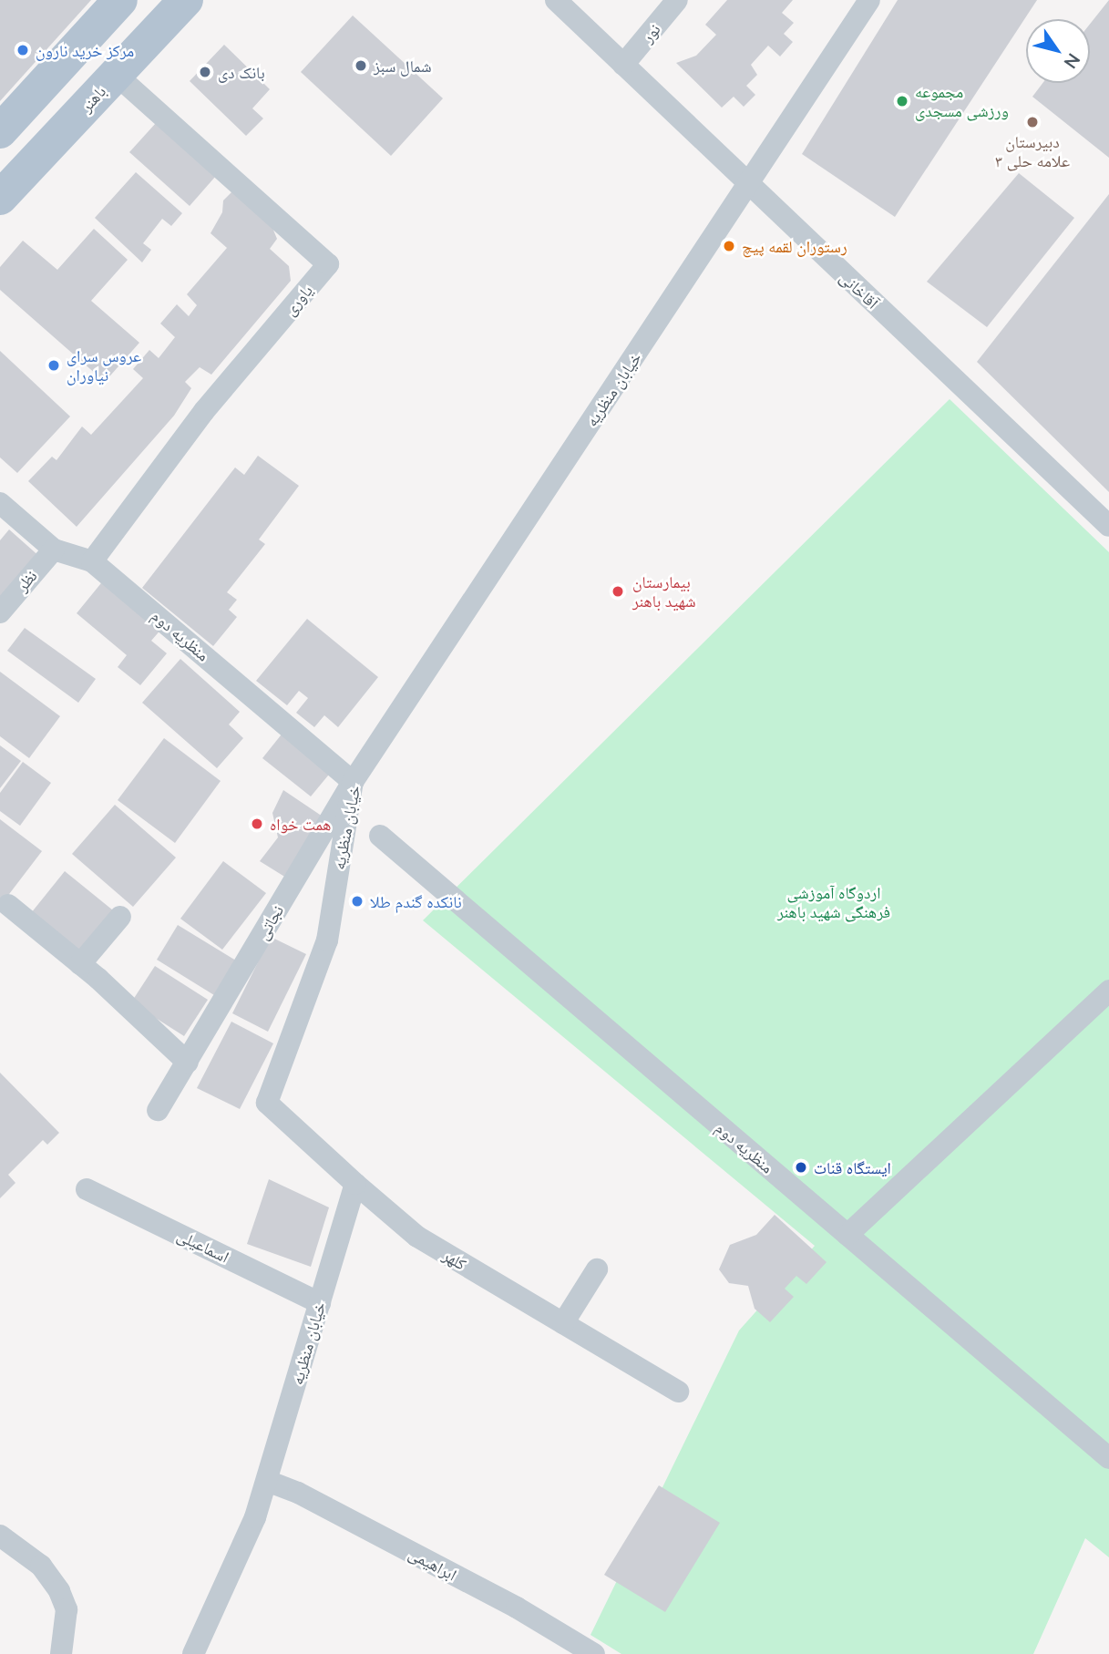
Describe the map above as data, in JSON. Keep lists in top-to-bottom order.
{
  "streets": {
    "main road": ["باهنر"],
    "street": [
      "نور",
      "آقاخانی",
      "یاوری",
      "خیابان منظریه",
      "نظر",
      "منظریه دوم",
      "نجاتی",
      "اسماعیلی",
      "کلهر",
      "ابراهیمی"
    ]
  },
  "crossings": [
    ["نور", "آقاخانی"],
    ["باهنر", "یاوری"],
    ["آقاخانی", "خیابان منظریه"],
    ["یاوری", "منظریه دوم"],
    ["خیابان منظریه", "منظریه دوم"],
    ["خیابان منظریه", "نجاتی"],
    ["خیابان منظریه", "اسماعیلی"],
    ["خیابان منظریه", "کلهر"],
    ["خیابان منظریه", "ابراهیمی"],
    ["نظر", "منظریه دوم"],
    ["منظریه دوم", "نجاتی"]
  ],
  "parks": ["اردوگاه آموزشی فرهنگی شهید باهنر"],
  "places": [
    "مرکز خرید نارون",
    "شمال سبز",
    "بانک دی",
    "مجموعه ورزشی مسجدی",
    "دبیرستان علامه حلی ۳",
    "رستوران لقمه پیچ",
    "عروس سرای نیاوران",
    "بیمارستان شهید باهنر",
    "همت خواه",
    "نانکده گندم طلا",
    "ایستگاه قنات"
  ],
  "north": "bottom right"
}
